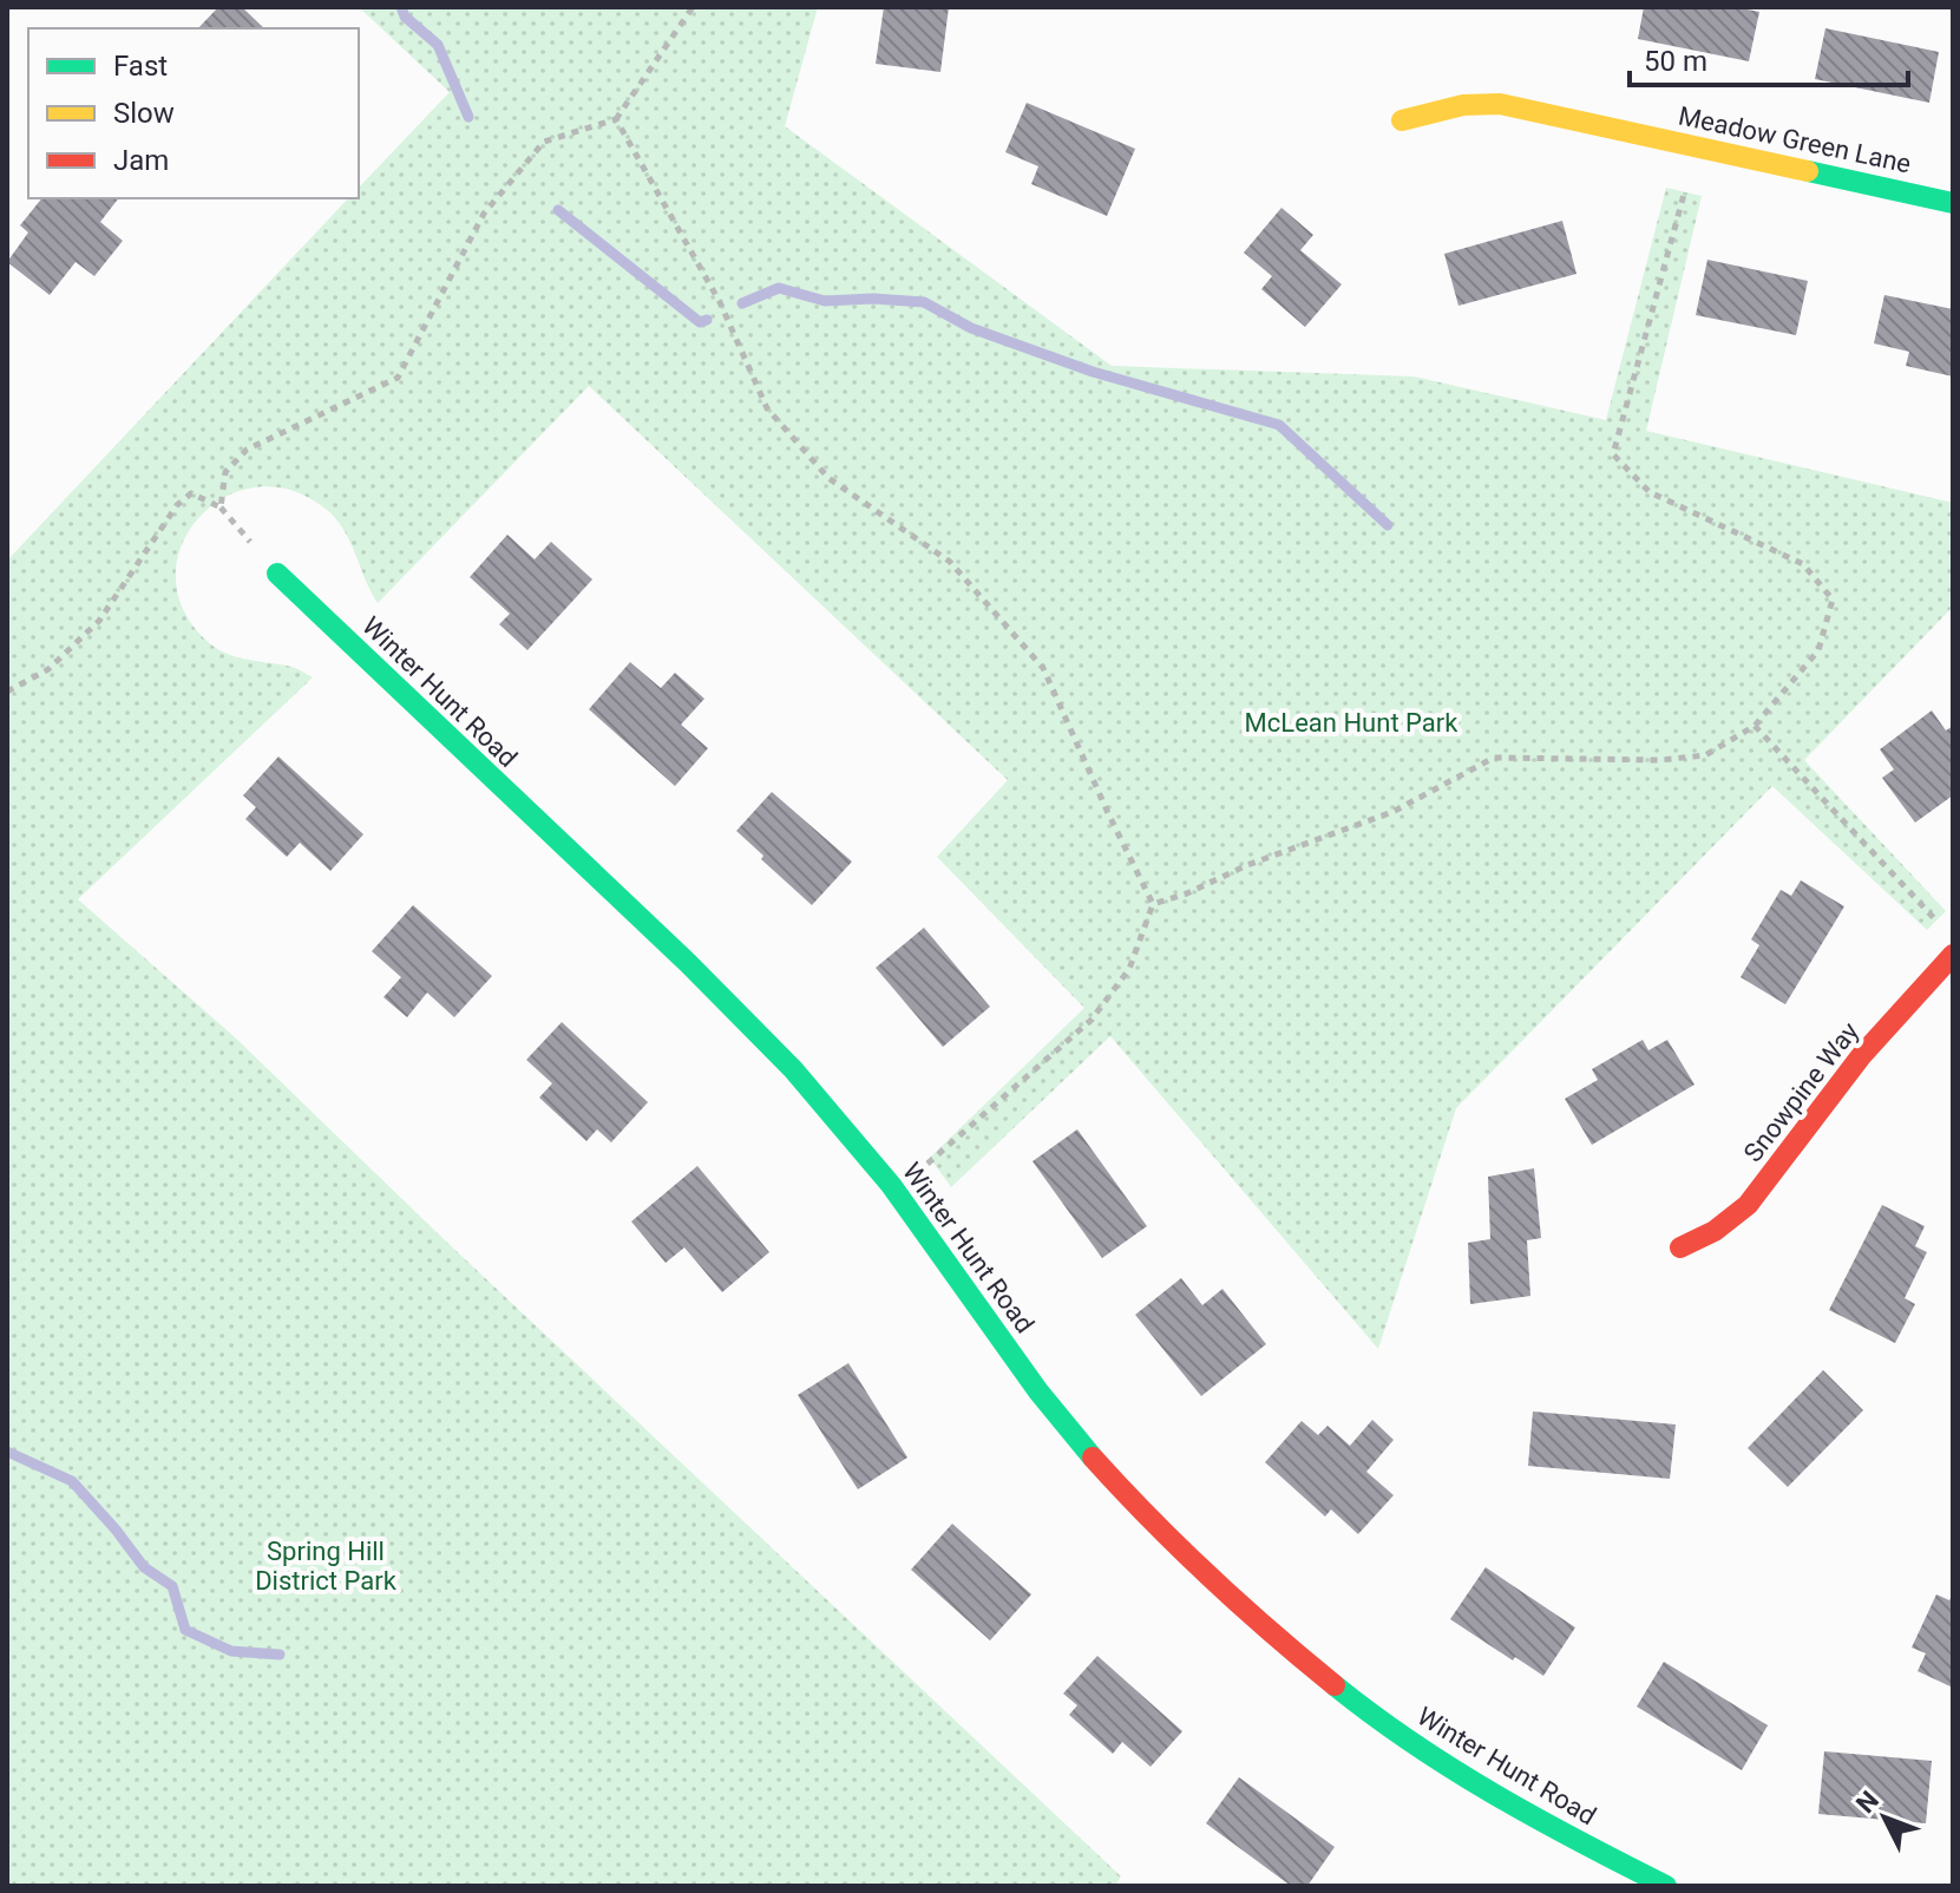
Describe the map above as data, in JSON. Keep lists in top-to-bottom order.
{
  "streets": {
    "street": ["Meadow Green Lane", "Winter Hunt Road", "Snowpine Way"]
  },
  "parks": ["McLean Hunt Park", "Spring Hill District Park"],
  "legend": ["Fast", "Slow", "Jam"],
  "scale_bar": "50 m",
  "north": "top left"
}
